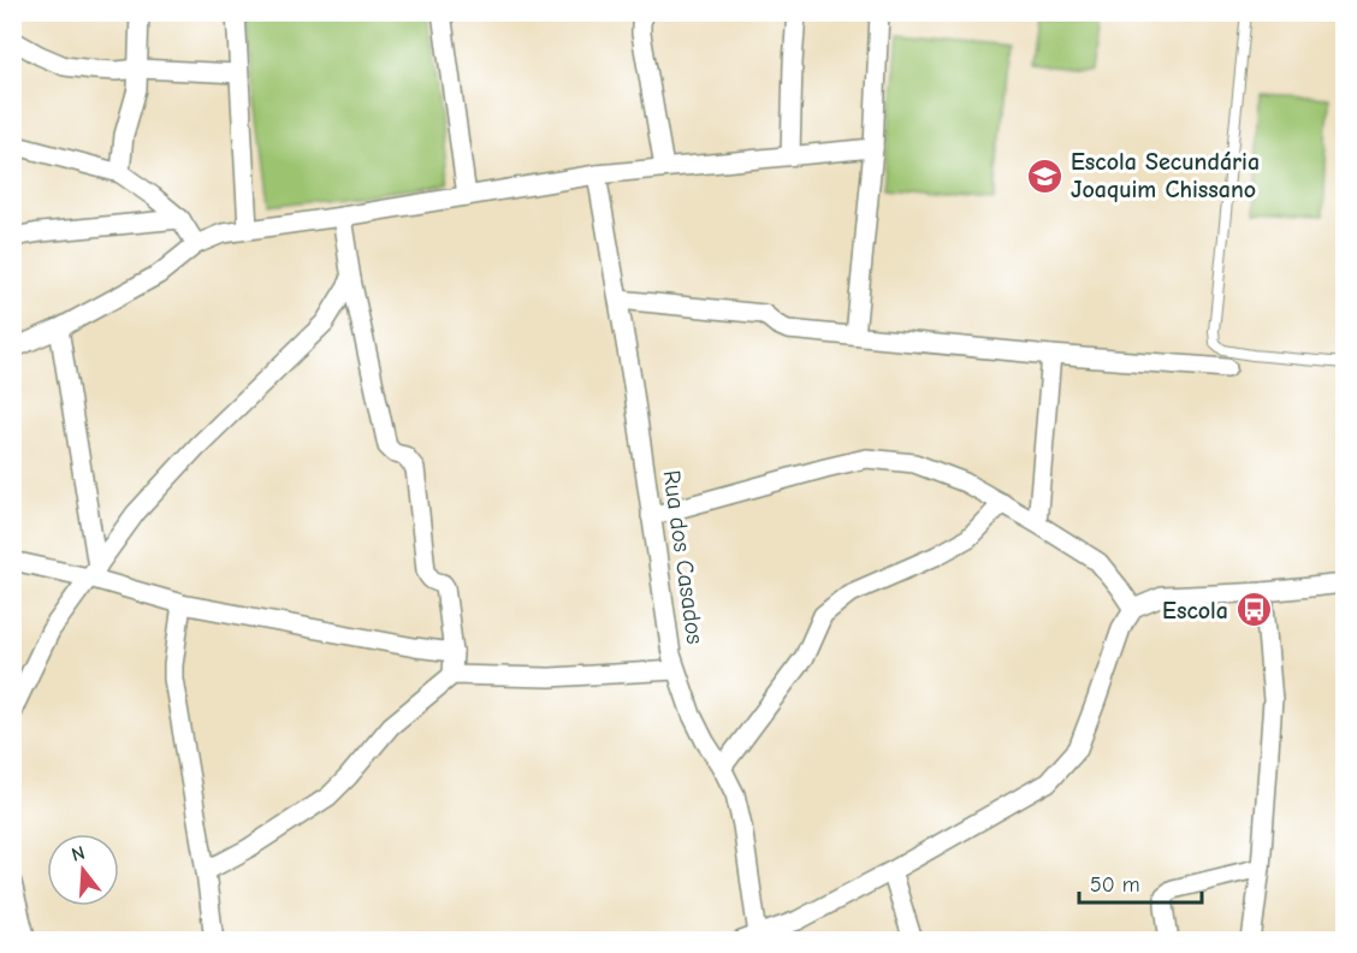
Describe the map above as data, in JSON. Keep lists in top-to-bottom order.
{
  "streets": {
    "street": ["Rua dos Casados"]
  },
  "places": {
    "school or university": ["Escola Secundária Joaquim Chissano"],
    "bus stop": ["Escola"]
  },
  "scale_bar": "50 m",
  "north": "top"
}
